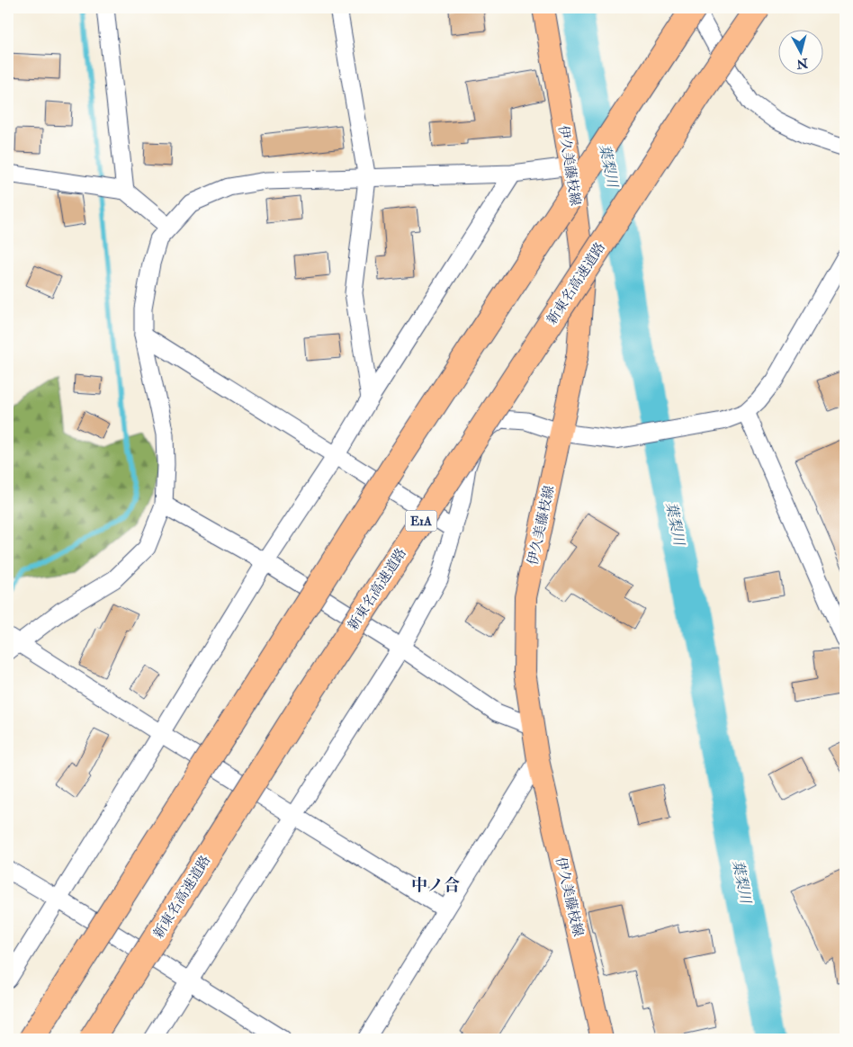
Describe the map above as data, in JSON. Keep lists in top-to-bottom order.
{
  "streets": {
    "highway": ["新東名高速道路", "E1A"],
    "main road": ["伊久美藤枝線"]
  },
  "districts": ["中ノ合"],
  "water": ["葉梨川"],
  "north": "bottom"
}
